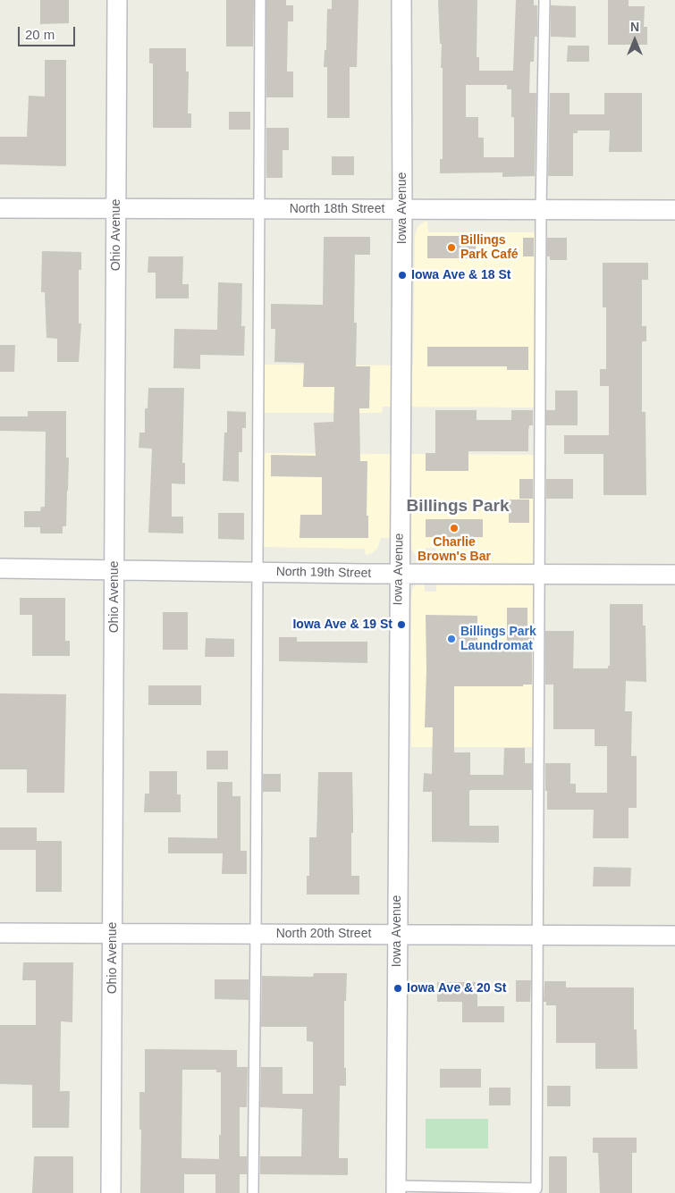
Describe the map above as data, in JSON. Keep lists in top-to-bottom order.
{
  "streets": {
    "street": [
      "Iowa Avenue",
      "North 18th Street",
      "Ohio Avenue",
      "North 19th Street",
      "North 20th Street"
    ]
  },
  "crossings": [
    ["Iowa Avenue", "North 18th Street"],
    ["Iowa Avenue", "North 19th Street"],
    ["Iowa Avenue", "North 20th Street"],
    ["North 18th Street", "Ohio Avenue"],
    ["Ohio Avenue", "North 19th Street"],
    ["Ohio Avenue", "North 20th Street"]
  ],
  "districts": ["Billings Park"],
  "places": [
    "Billings Park Café",
    "Iowa Ave & 18 St",
    "Charlie Brown's Bar",
    "Iowa Ave & 19 St",
    "Billings Park Laundromat",
    "Iowa Ave & 20 St"
  ],
  "scale_bar": "20 m",
  "north": "top"
}
